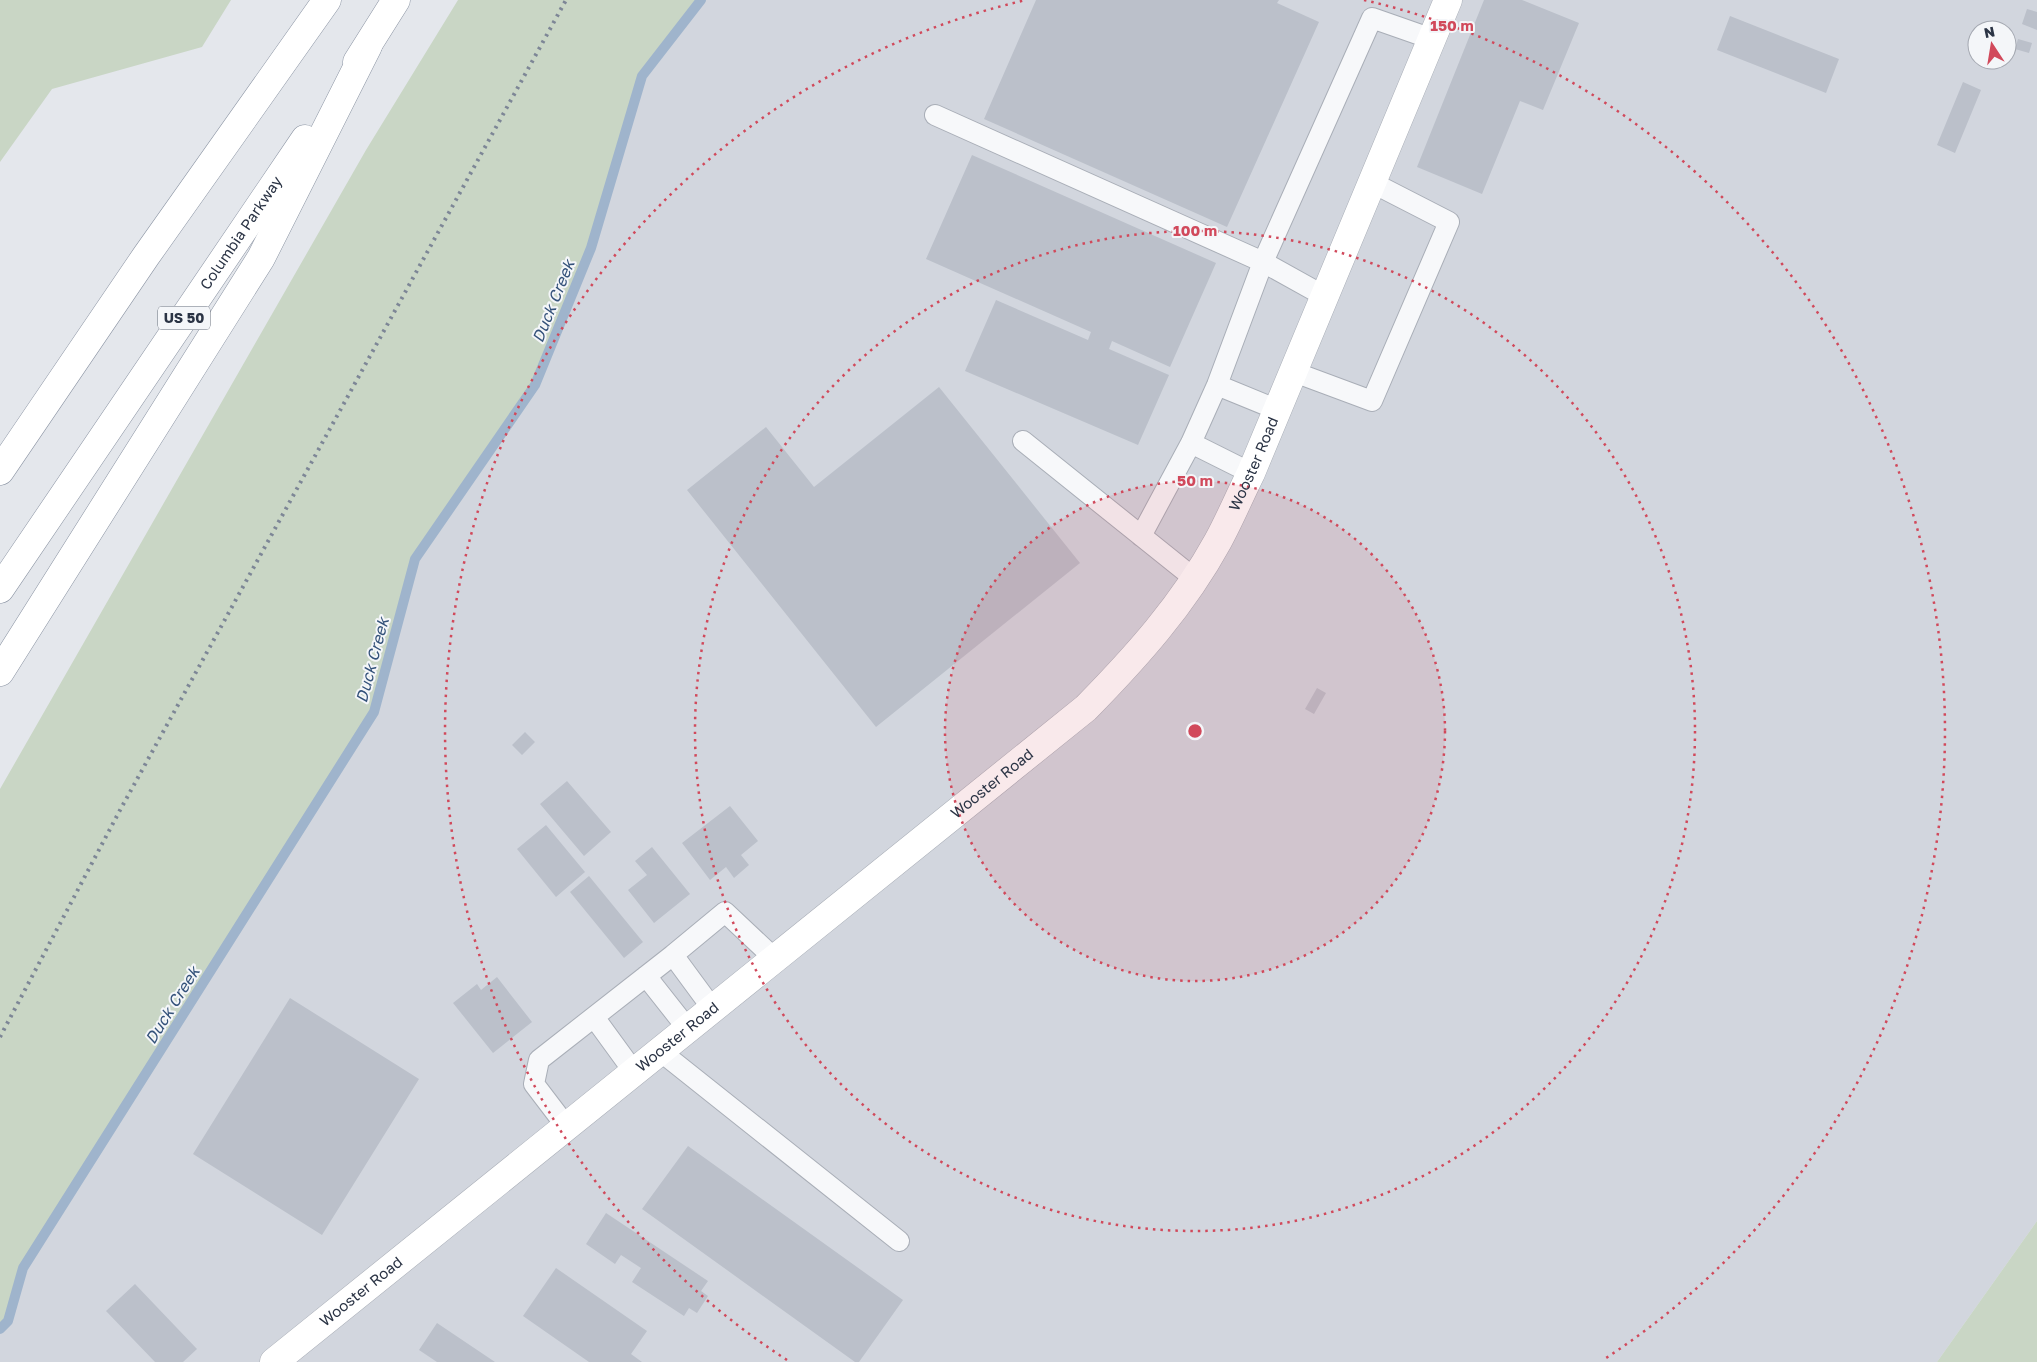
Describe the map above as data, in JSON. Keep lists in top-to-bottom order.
{
  "streets": {
    "main road": ["Columbia Parkway", "US 50", "Wooster Road"]
  },
  "water": ["Duck Creek"],
  "north": "top",
  "rings": ["150 m", "100 m", "50 m"]
}
